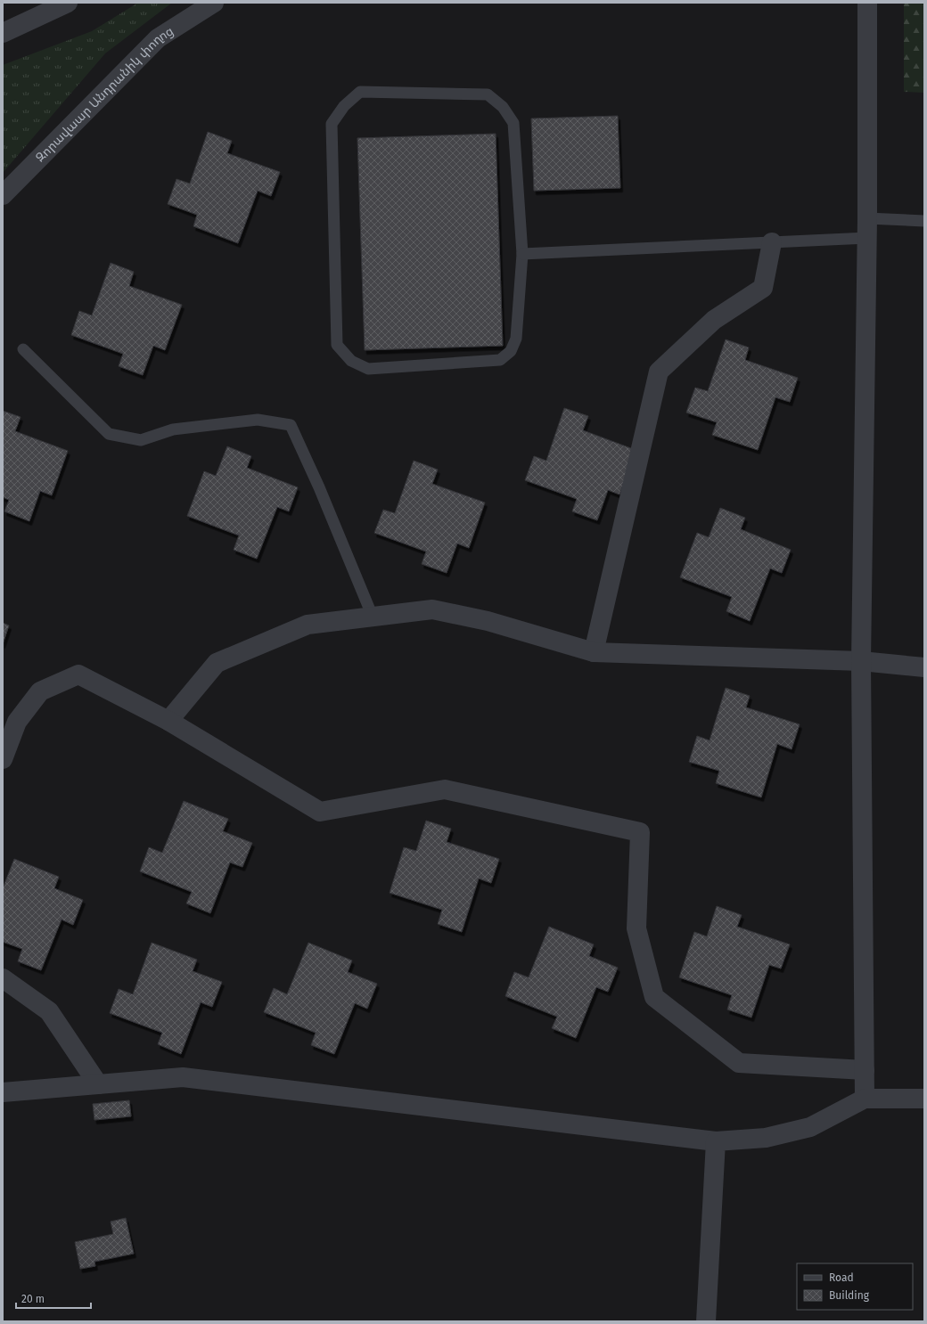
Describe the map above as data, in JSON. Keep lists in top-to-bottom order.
{
  "streets": {
    "street": ["Զորավաար Անդրանիկ փողոց"]
  },
  "legend": ["Road", "Building"],
  "scale_bar": "20 m"
}
